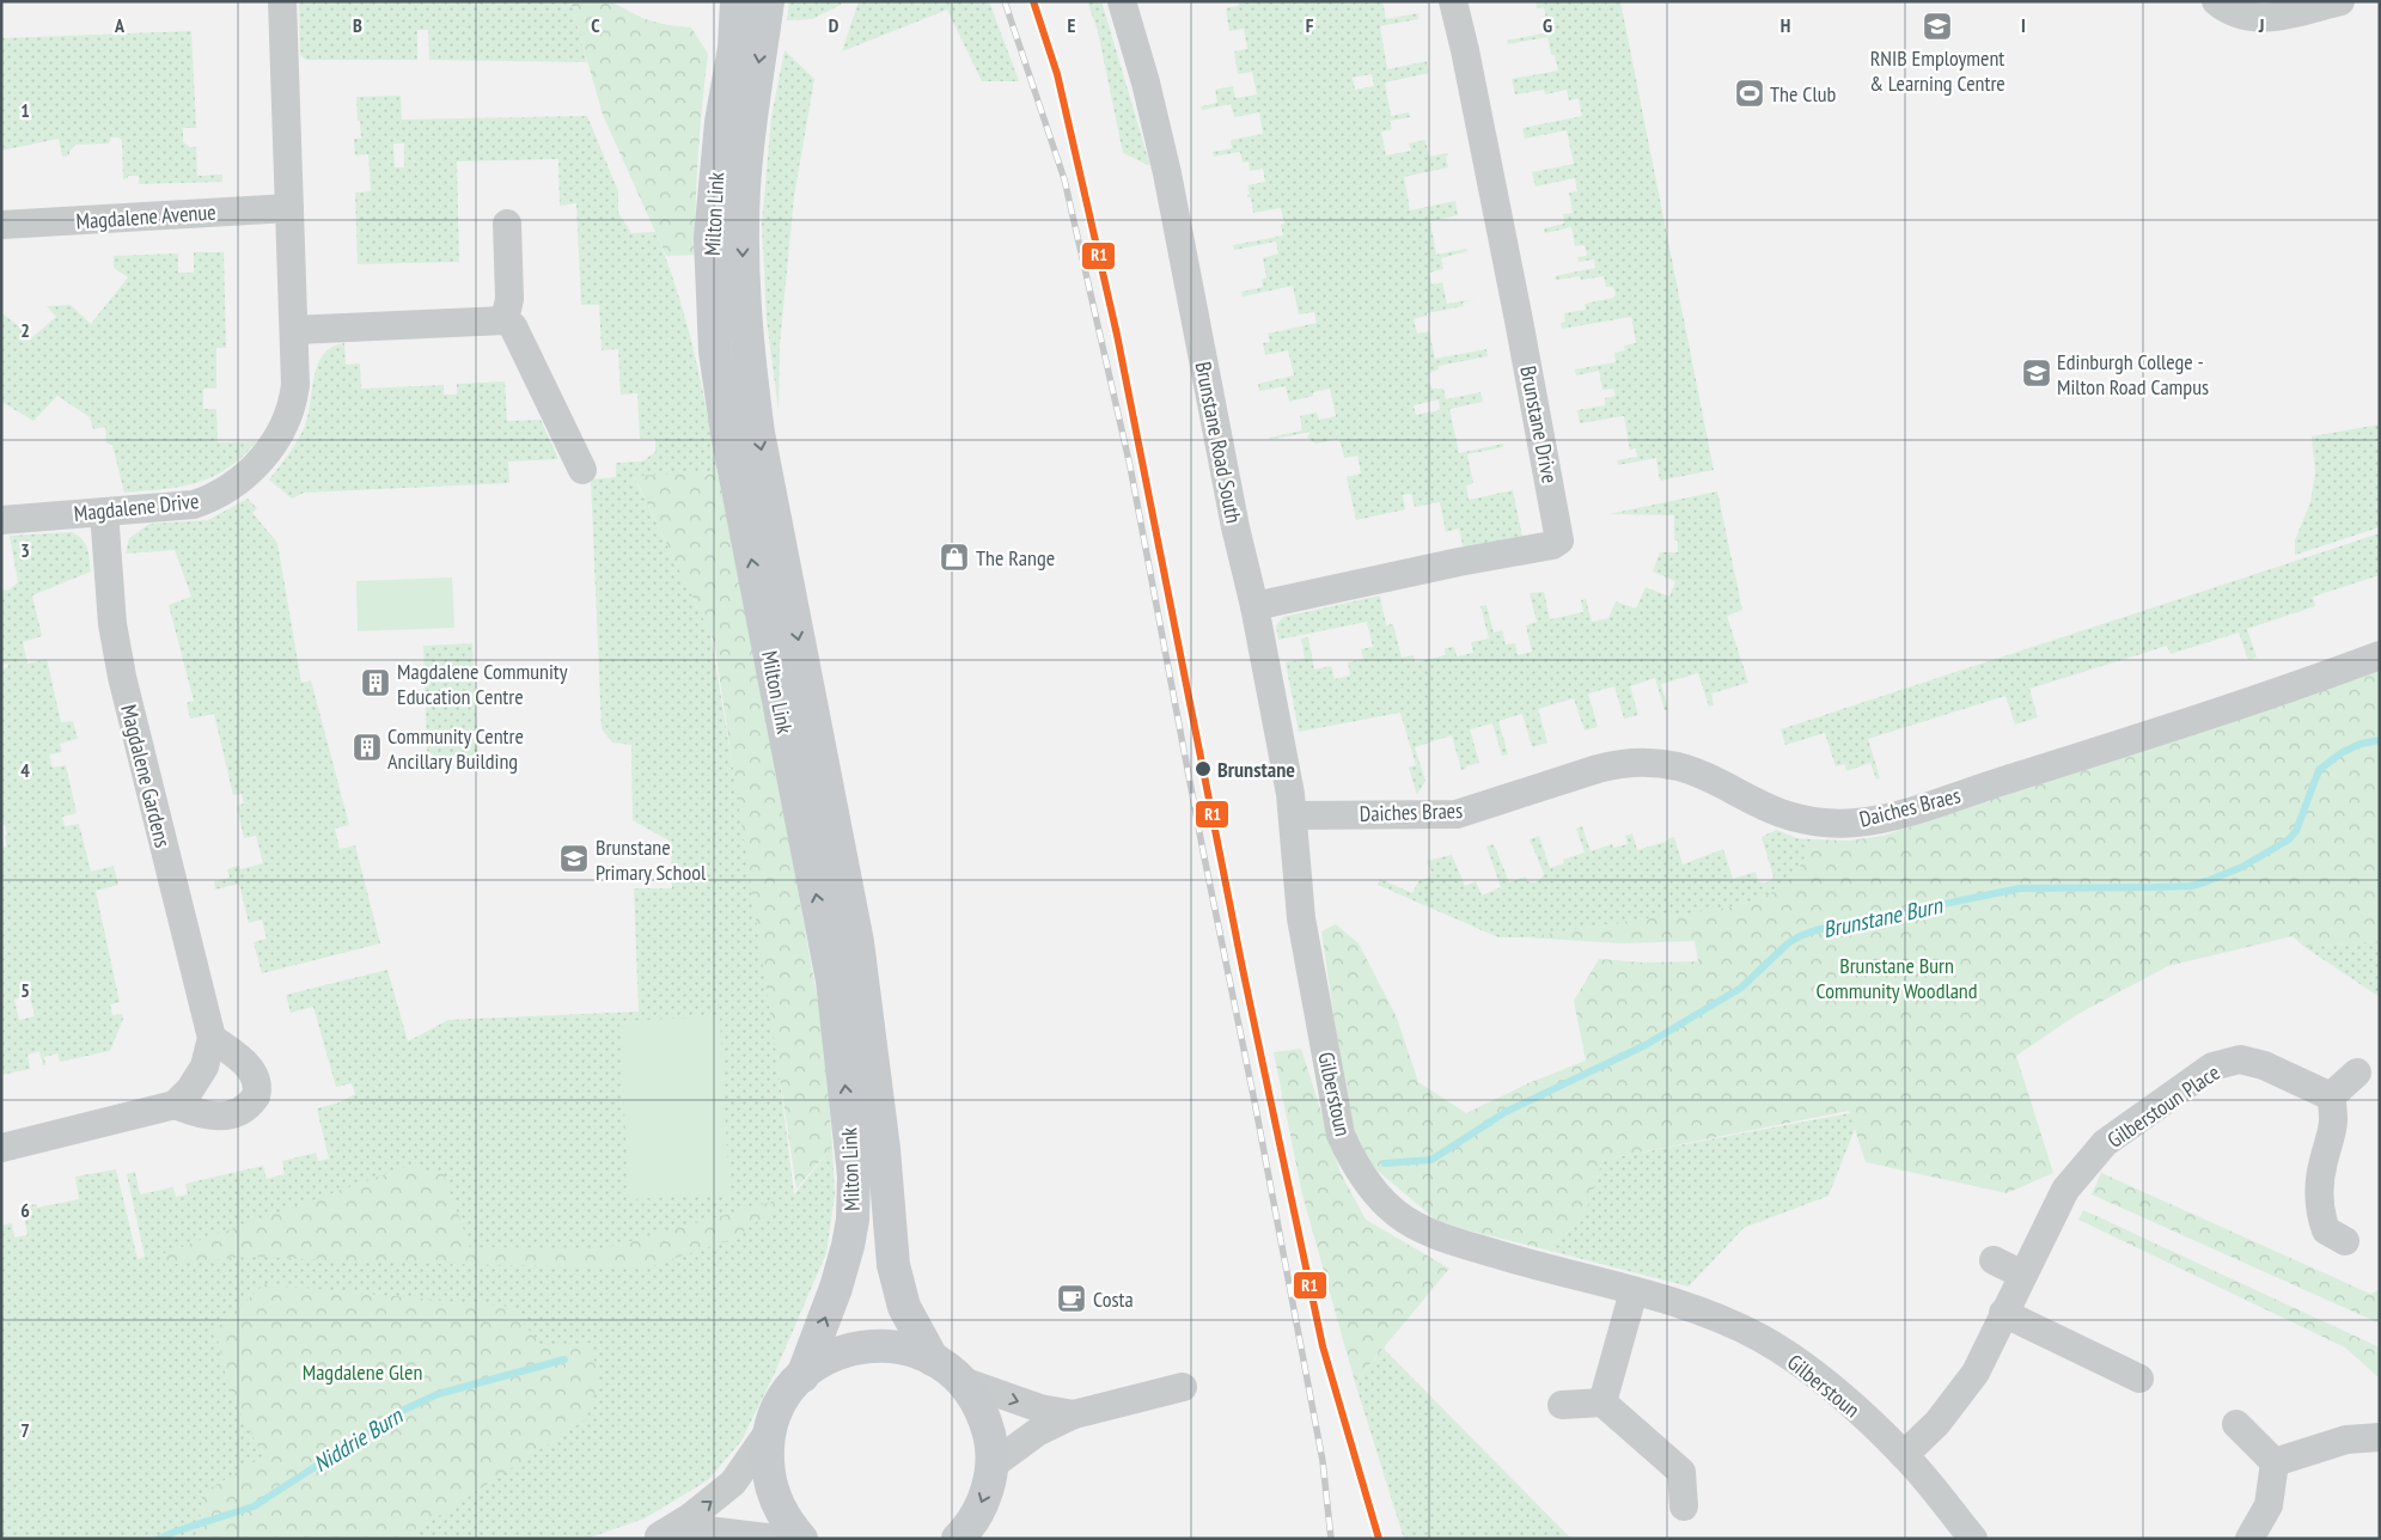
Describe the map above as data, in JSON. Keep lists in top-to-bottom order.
{
  "streets": {
    "main road": ["Milton Link"],
    "street": [
      "Magdalene Avenue",
      "Brunstane Drive",
      "Brunstane Road South",
      "Magdalene Drive",
      "Magdalene Gardens",
      "Daiches Braes",
      "Gilberstoun",
      "Gilberstoun Place"
    ]
  },
  "crossings": [
    ["Magdalene Avenue", "Magdalene Drive"],
    ["Brunstane Drive", "Brunstane Road South"],
    ["Brunstane Road South", "Daiches Braes"],
    ["Brunstane Road South", "Gilberstoun"],
    ["Magdalene Drive", "Magdalene Gardens"],
    ["Gilberstoun", "Gilberstoun Place"]
  ],
  "water": ["Brunstane Burn", "Niddrie Burn"],
  "parks": ["Brunstane Burn Community Woodland", "Magdalene Glen"],
  "places": {
    "school or university": ["RNIB Employment & Learning Centre", "Edinburgh College - Milton Road Campus", "Brunstane Primary School"],
    "sports": ["The Club"],
    "shop": ["The Range"],
    "building": ["Magdalene Community Education Centre", "Community Centre Ancillary Building"],
    "other": ["Brunstane"],
    "cafe": ["Costa"]
  },
  "lines": ["transit line R1"],
  "grid": {
    "columns": [
      "A",
      "B",
      "C",
      "D",
      "E",
      "F",
      "G",
      "H",
      "I",
      "J"
    ],
    "rows": [
      "1",
      "2",
      "3",
      "4",
      "5",
      "6",
      "7"
    ]
  }
}
